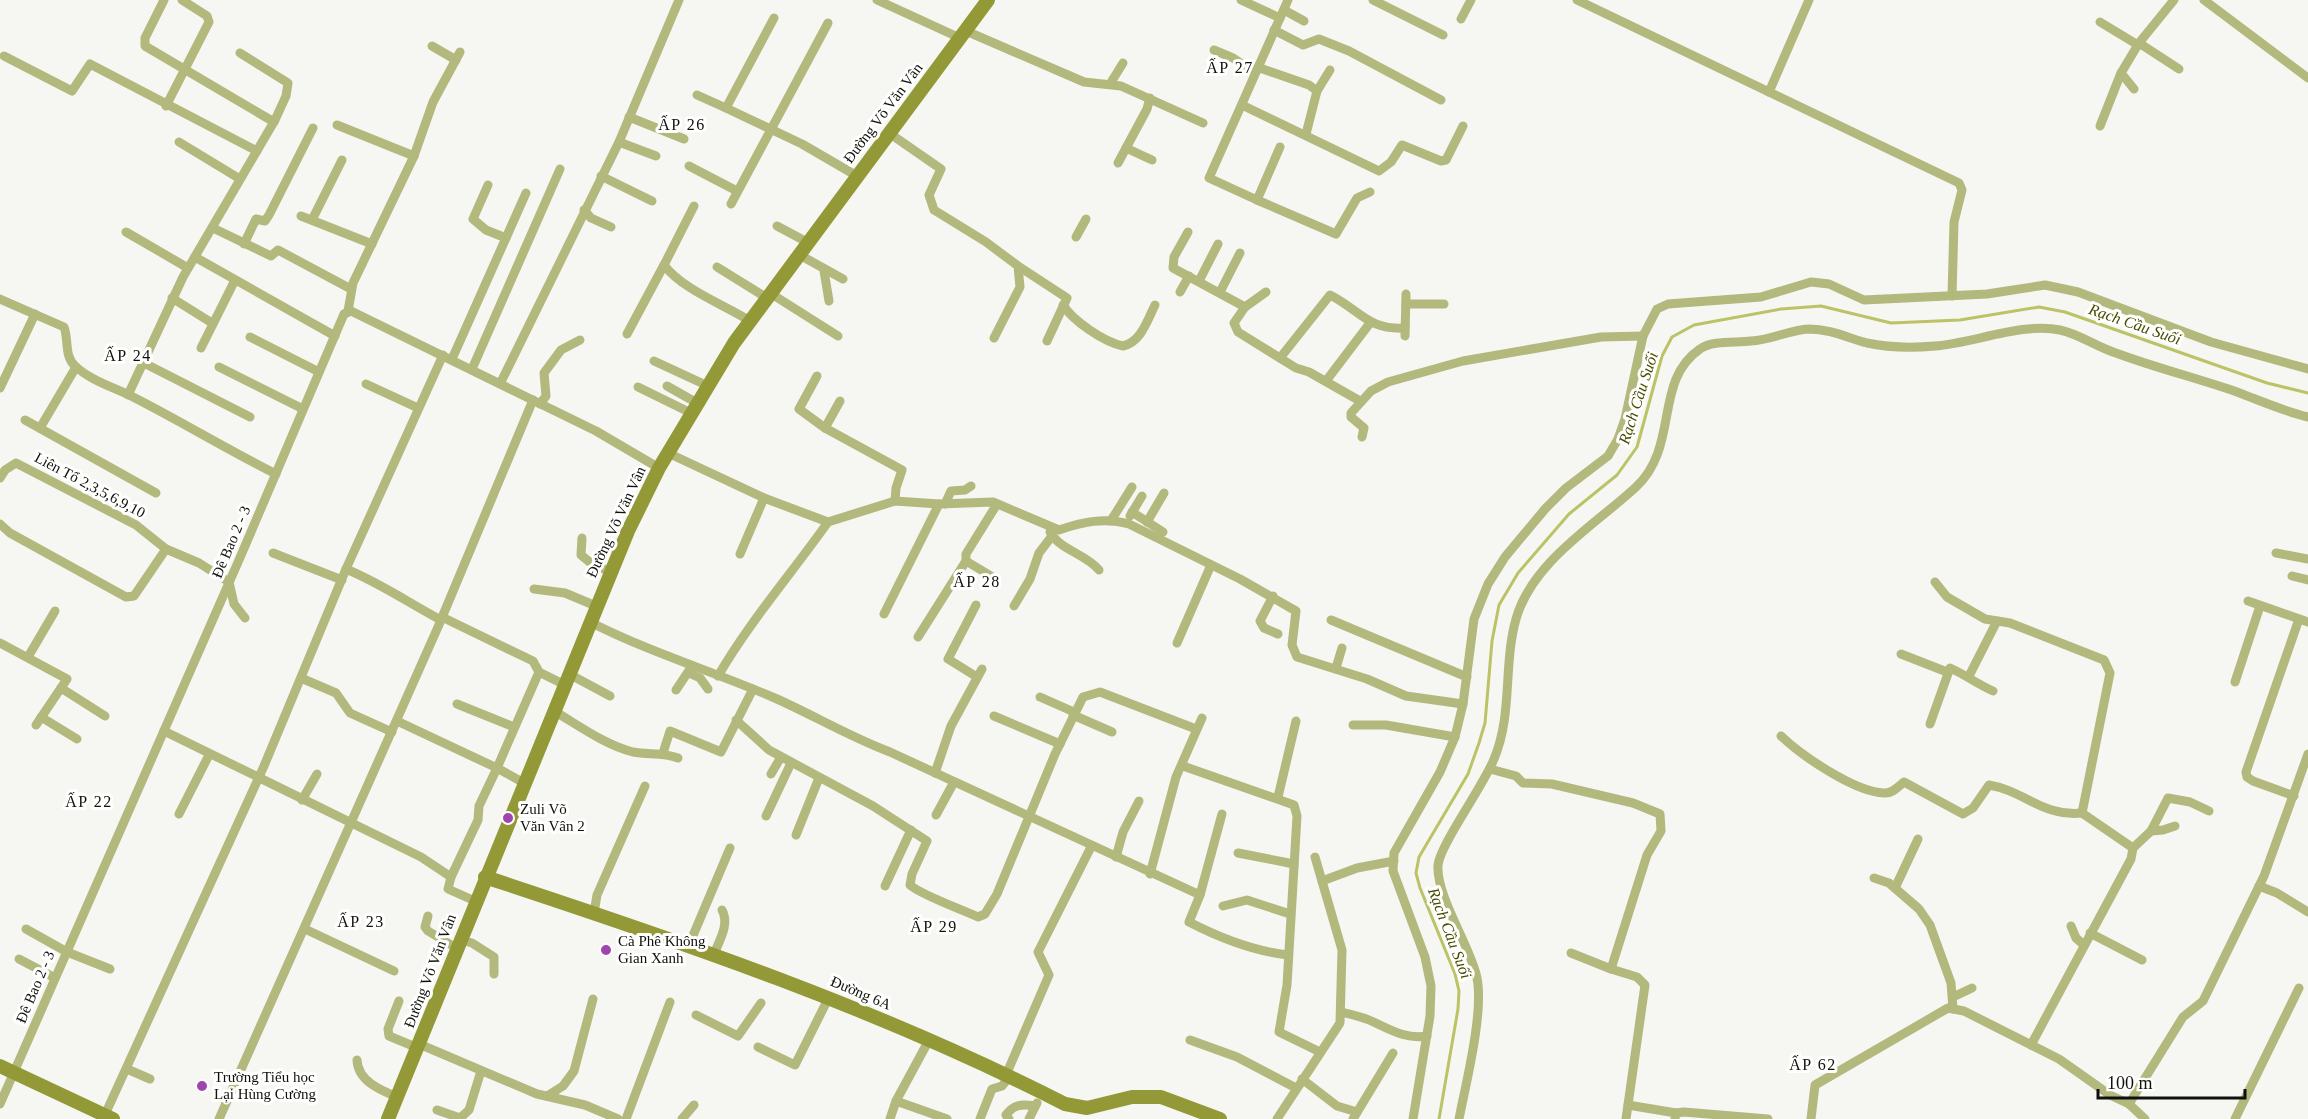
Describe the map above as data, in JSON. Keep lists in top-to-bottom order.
{
  "streets": {
    "street": [
      "Đường Võ Văn Vân",
      "Liên Tổ 2,3,5,6,9,10",
      "Đê Bao 2 - 3",
      "Đường 6A"
    ]
  },
  "crossings": [
    ["Đường Võ Văn Vân", "Đường 6A"],
    ["Liên Tổ 2,3,5,6,9,10", "Đê Bao 2 - 3"]
  ],
  "districts": [
    "ẤP 27",
    "ẤP 26",
    "ẤP 24",
    "ẤP 28",
    "ẤP 22",
    "ẤP 23",
    "ẤP 29",
    "ẤP 62"
  ],
  "water": ["Rạch Cầu Suối"],
  "places": ["Zuli Võ Văn Vân 2", "Cà Phê Không Gian Xanh", "Trường Tiểu học Lại Hùng Cường"],
  "scale_bar": "100 m"
}
